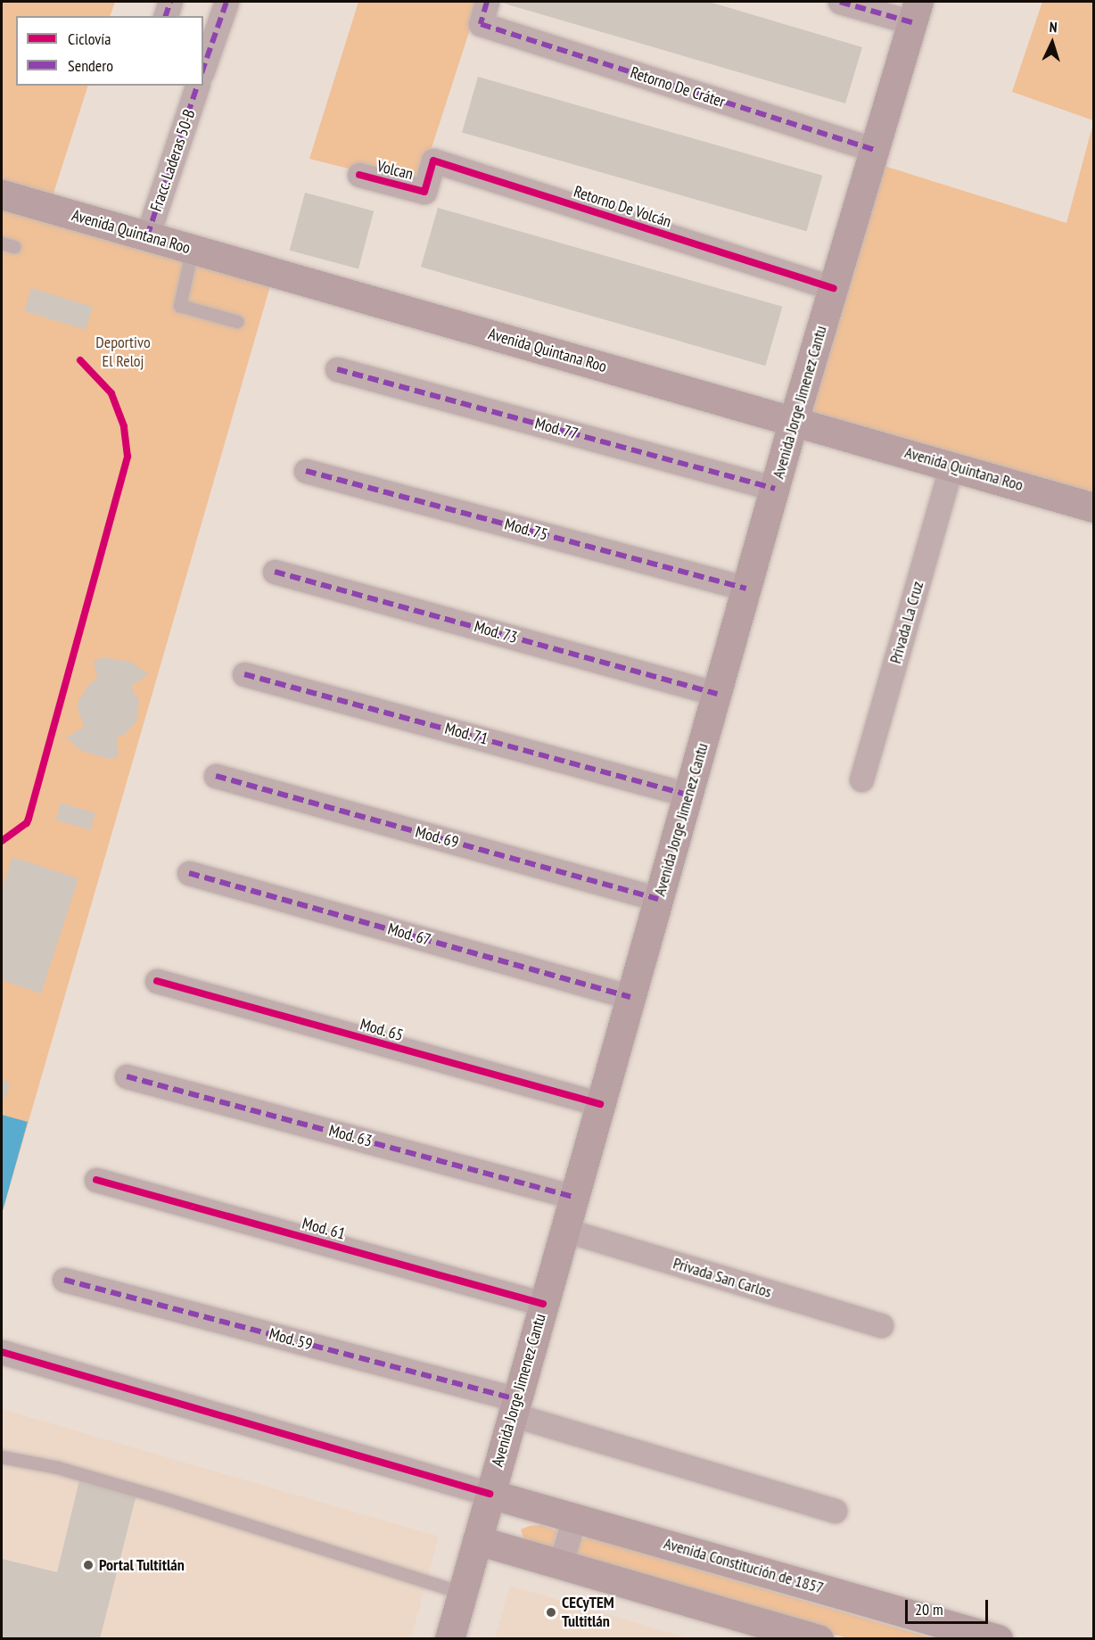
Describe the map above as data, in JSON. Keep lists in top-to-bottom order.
{
  "streets": {
    "main road": ["Avenida Quintana Roo", "Avenida Jorge Jimenez Cantu", "Avenida Constitución de 1857"],
    "street": [
      "Retorno De Cráter",
      "Fracc. Laderas 50-B",
      "Volcan",
      "Retorno De Volcán",
      "Mod. 77",
      "Mod. 75",
      "Privada La Cruz",
      "Mod. 73",
      "Mod. 71",
      "Mod. 69",
      "Mod. 67",
      "Mod. 65",
      "Mod. 63",
      "Mod. 61",
      "Privada San Carlos",
      "Mod. 59"
    ]
  },
  "crossings": [
    ["Retorno De Cráter", "Avenida Jorge Jimenez Cantu"],
    ["Fracc. Laderas 50-B", "Avenida Quintana Roo"],
    ["Volcan", "Retorno De Volcán"],
    ["Retorno De Volcán", "Avenida Jorge Jimenez Cantu"],
    ["Avenida Quintana Roo", "Avenida Jorge Jimenez Cantu"],
    ["Avenida Quintana Roo", "Privada La Cruz"],
    ["Avenida Jorge Jimenez Cantu", "Mod. 77"],
    ["Avenida Jorge Jimenez Cantu", "Mod. 75"],
    ["Avenida Jorge Jimenez Cantu", "Mod. 73"],
    ["Avenida Jorge Jimenez Cantu", "Mod. 71"],
    ["Avenida Jorge Jimenez Cantu", "Mod. 69"],
    ["Avenida Jorge Jimenez Cantu", "Mod. 67"],
    ["Avenida Jorge Jimenez Cantu", "Mod. 65"],
    ["Avenida Jorge Jimenez Cantu", "Mod. 63"],
    ["Avenida Jorge Jimenez Cantu", "Mod. 61"],
    ["Avenida Jorge Jimenez Cantu", "Privada San Carlos"],
    ["Avenida Jorge Jimenez Cantu", "Mod. 59"],
    ["Avenida Jorge Jimenez Cantu", "Avenida Constitución de 1857"]
  ],
  "parks": ["Deportivo El Reloj"],
  "places": ["Portal Tultitlán", "CECyTEM Tultitlán"],
  "legend": ["Ciclovía", "Sendero"],
  "scale_bar": "20 m",
  "north": "top"
}
